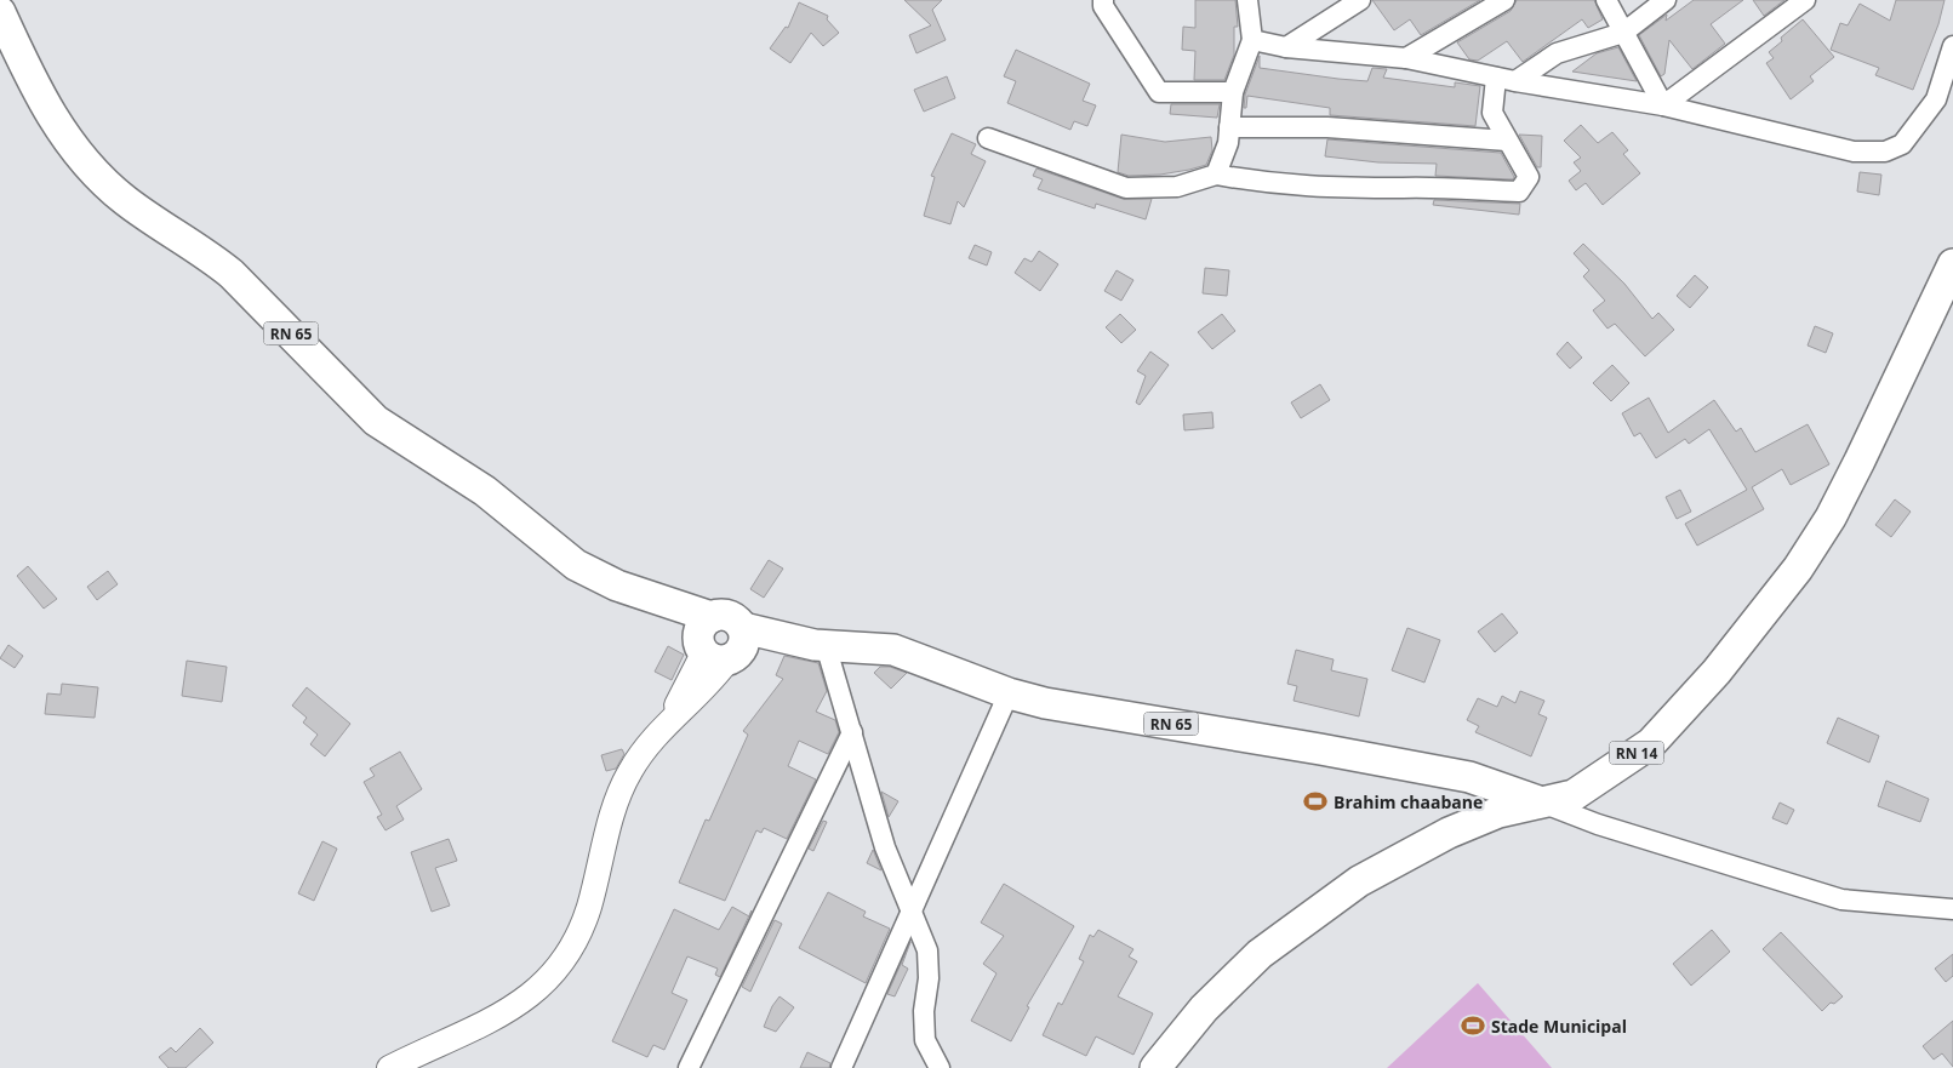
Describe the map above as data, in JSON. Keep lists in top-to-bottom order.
{
  "streets": {
    "main road": ["RN 65", "RN 14"]
  },
  "crossings": [
    ["RN 65", "RN 14"]
  ],
  "places": {
    "sports": ["Brahim chaabane", "Stade Municipal"]
  }
}
